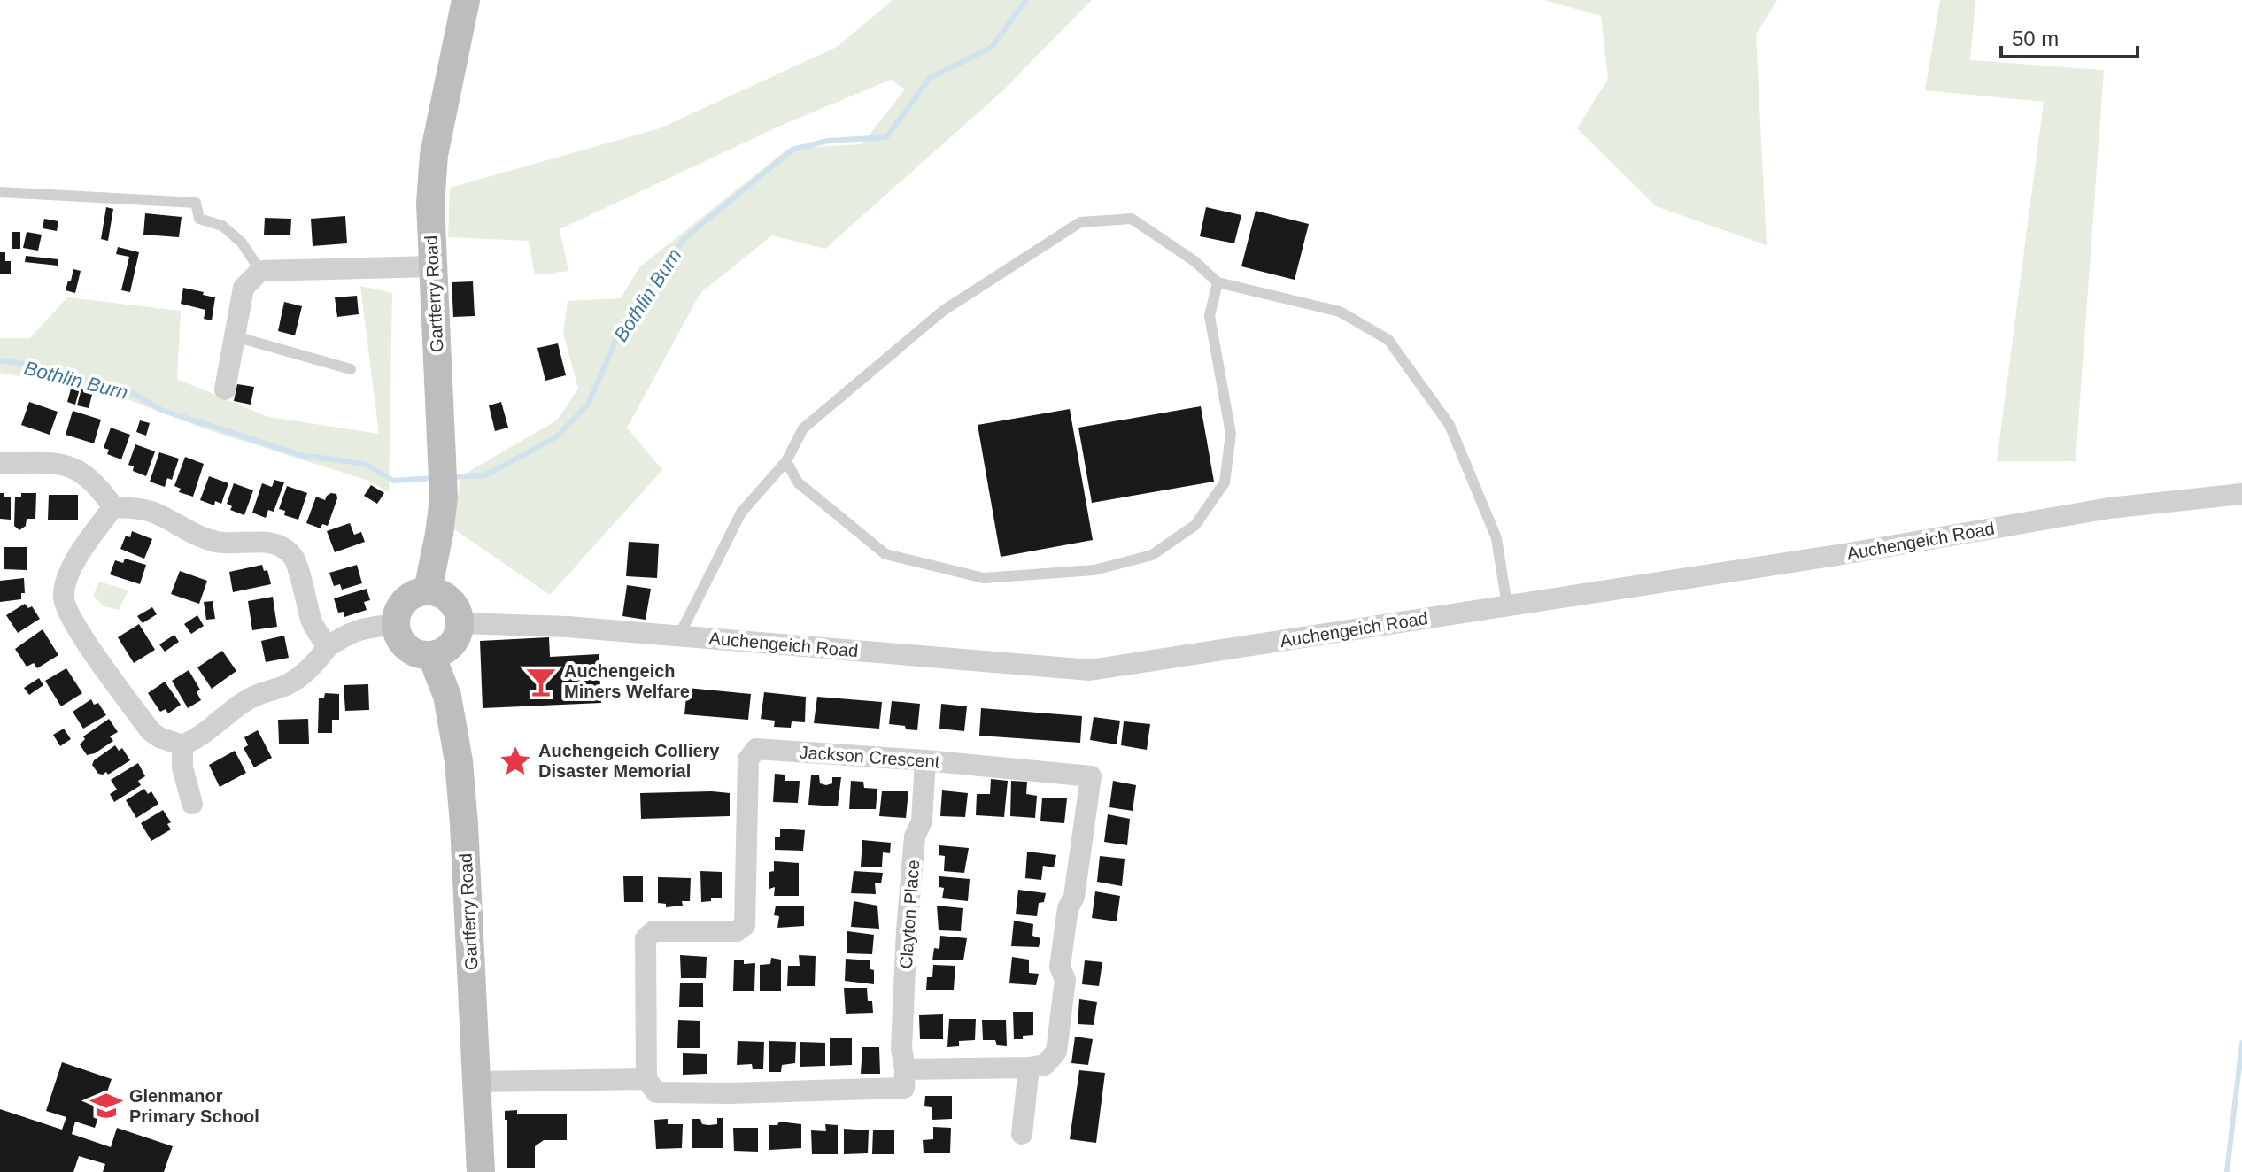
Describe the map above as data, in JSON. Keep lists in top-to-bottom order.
{
  "streets": {
    "street": [
      "Gartferry Road",
      "Auchengeich Road",
      "Jackson Crescent",
      "Clayton Place"
    ]
  },
  "crossings": [
    ["Gartferry Road", "Auchengeich Road"],
    ["Jackson Crescent", "Clayton Place"]
  ],
  "water": ["Bothlin Burn"],
  "places": {
    "bar": ["Auchengeich Miners Welfare"],
    "place": ["Auchengeich Colliery Disaster Memorial"],
    "school or university": ["Glenmanor Primary School"]
  },
  "scale_bar": "50 m"
}
